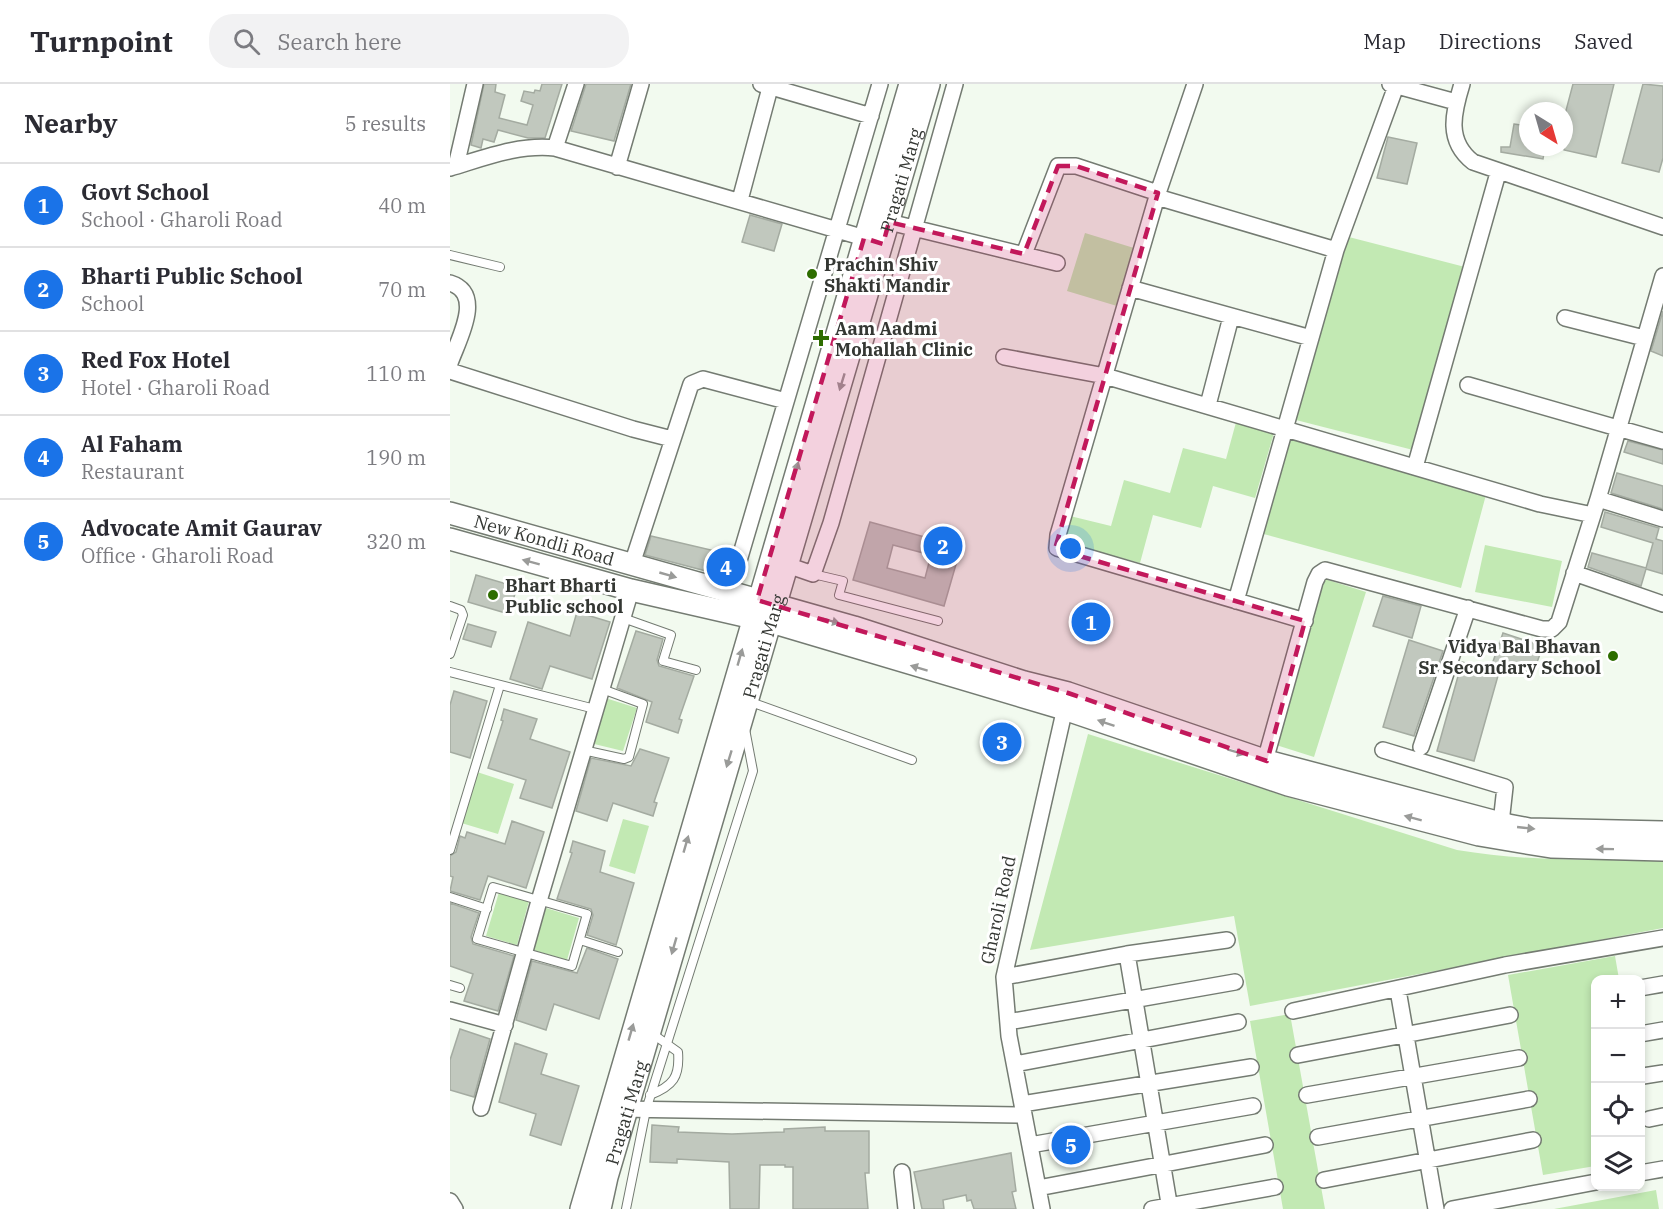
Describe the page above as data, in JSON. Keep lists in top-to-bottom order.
{
  "streets": {
    "main road": ["Pragati Marg", "New Kondli Road"],
    "street": ["Gharoli Road"]
  },
  "crossings": [
    ["Pragati Marg", "New Kondli Road"],
    ["New Kondli Road", "Gharoli Road"]
  ],
  "places": {
    "other": ["Prachin Shiv Shakti Mandir", "Bhart Bharti Public school", "Vidya Bal Bhavan Sr Secondary School"],
    "health": ["Aam Aadmi Mohallah Clinic"]
  },
  "north": "bottom right",
  "page": {
    "header": "Turnpoint",
    "search": "Search here",
    "nav": ["Map", "Directions", "Saved"],
    "heading": ["Nearby", "5 results"],
    "list": [
      {
        "mark": "1",
        "name": "Govt School",
        "note": "School · Gharoli Road",
        "value": "40 m"
      },
      {
        "mark": "2",
        "name": "Bharti Public School",
        "note": "School",
        "value": "70 m"
      },
      {
        "mark": "3",
        "name": "Red Fox Hotel",
        "note": "Hotel · Gharoli Road",
        "value": "110 m"
      },
      {
        "mark": "4",
        "name": "Al Faham",
        "note": "Restaurant",
        "value": "190 m"
      },
      {
        "mark": "5",
        "name": "Advocate Amit Gaurav",
        "note": "Office · Gharoli Road",
        "value": "320 m"
      }
    ],
    "pins": [
      "2",
      "4",
      "1",
      "3",
      "5"
    ],
    "map_buttons": ["+", "−"]
  }
}
